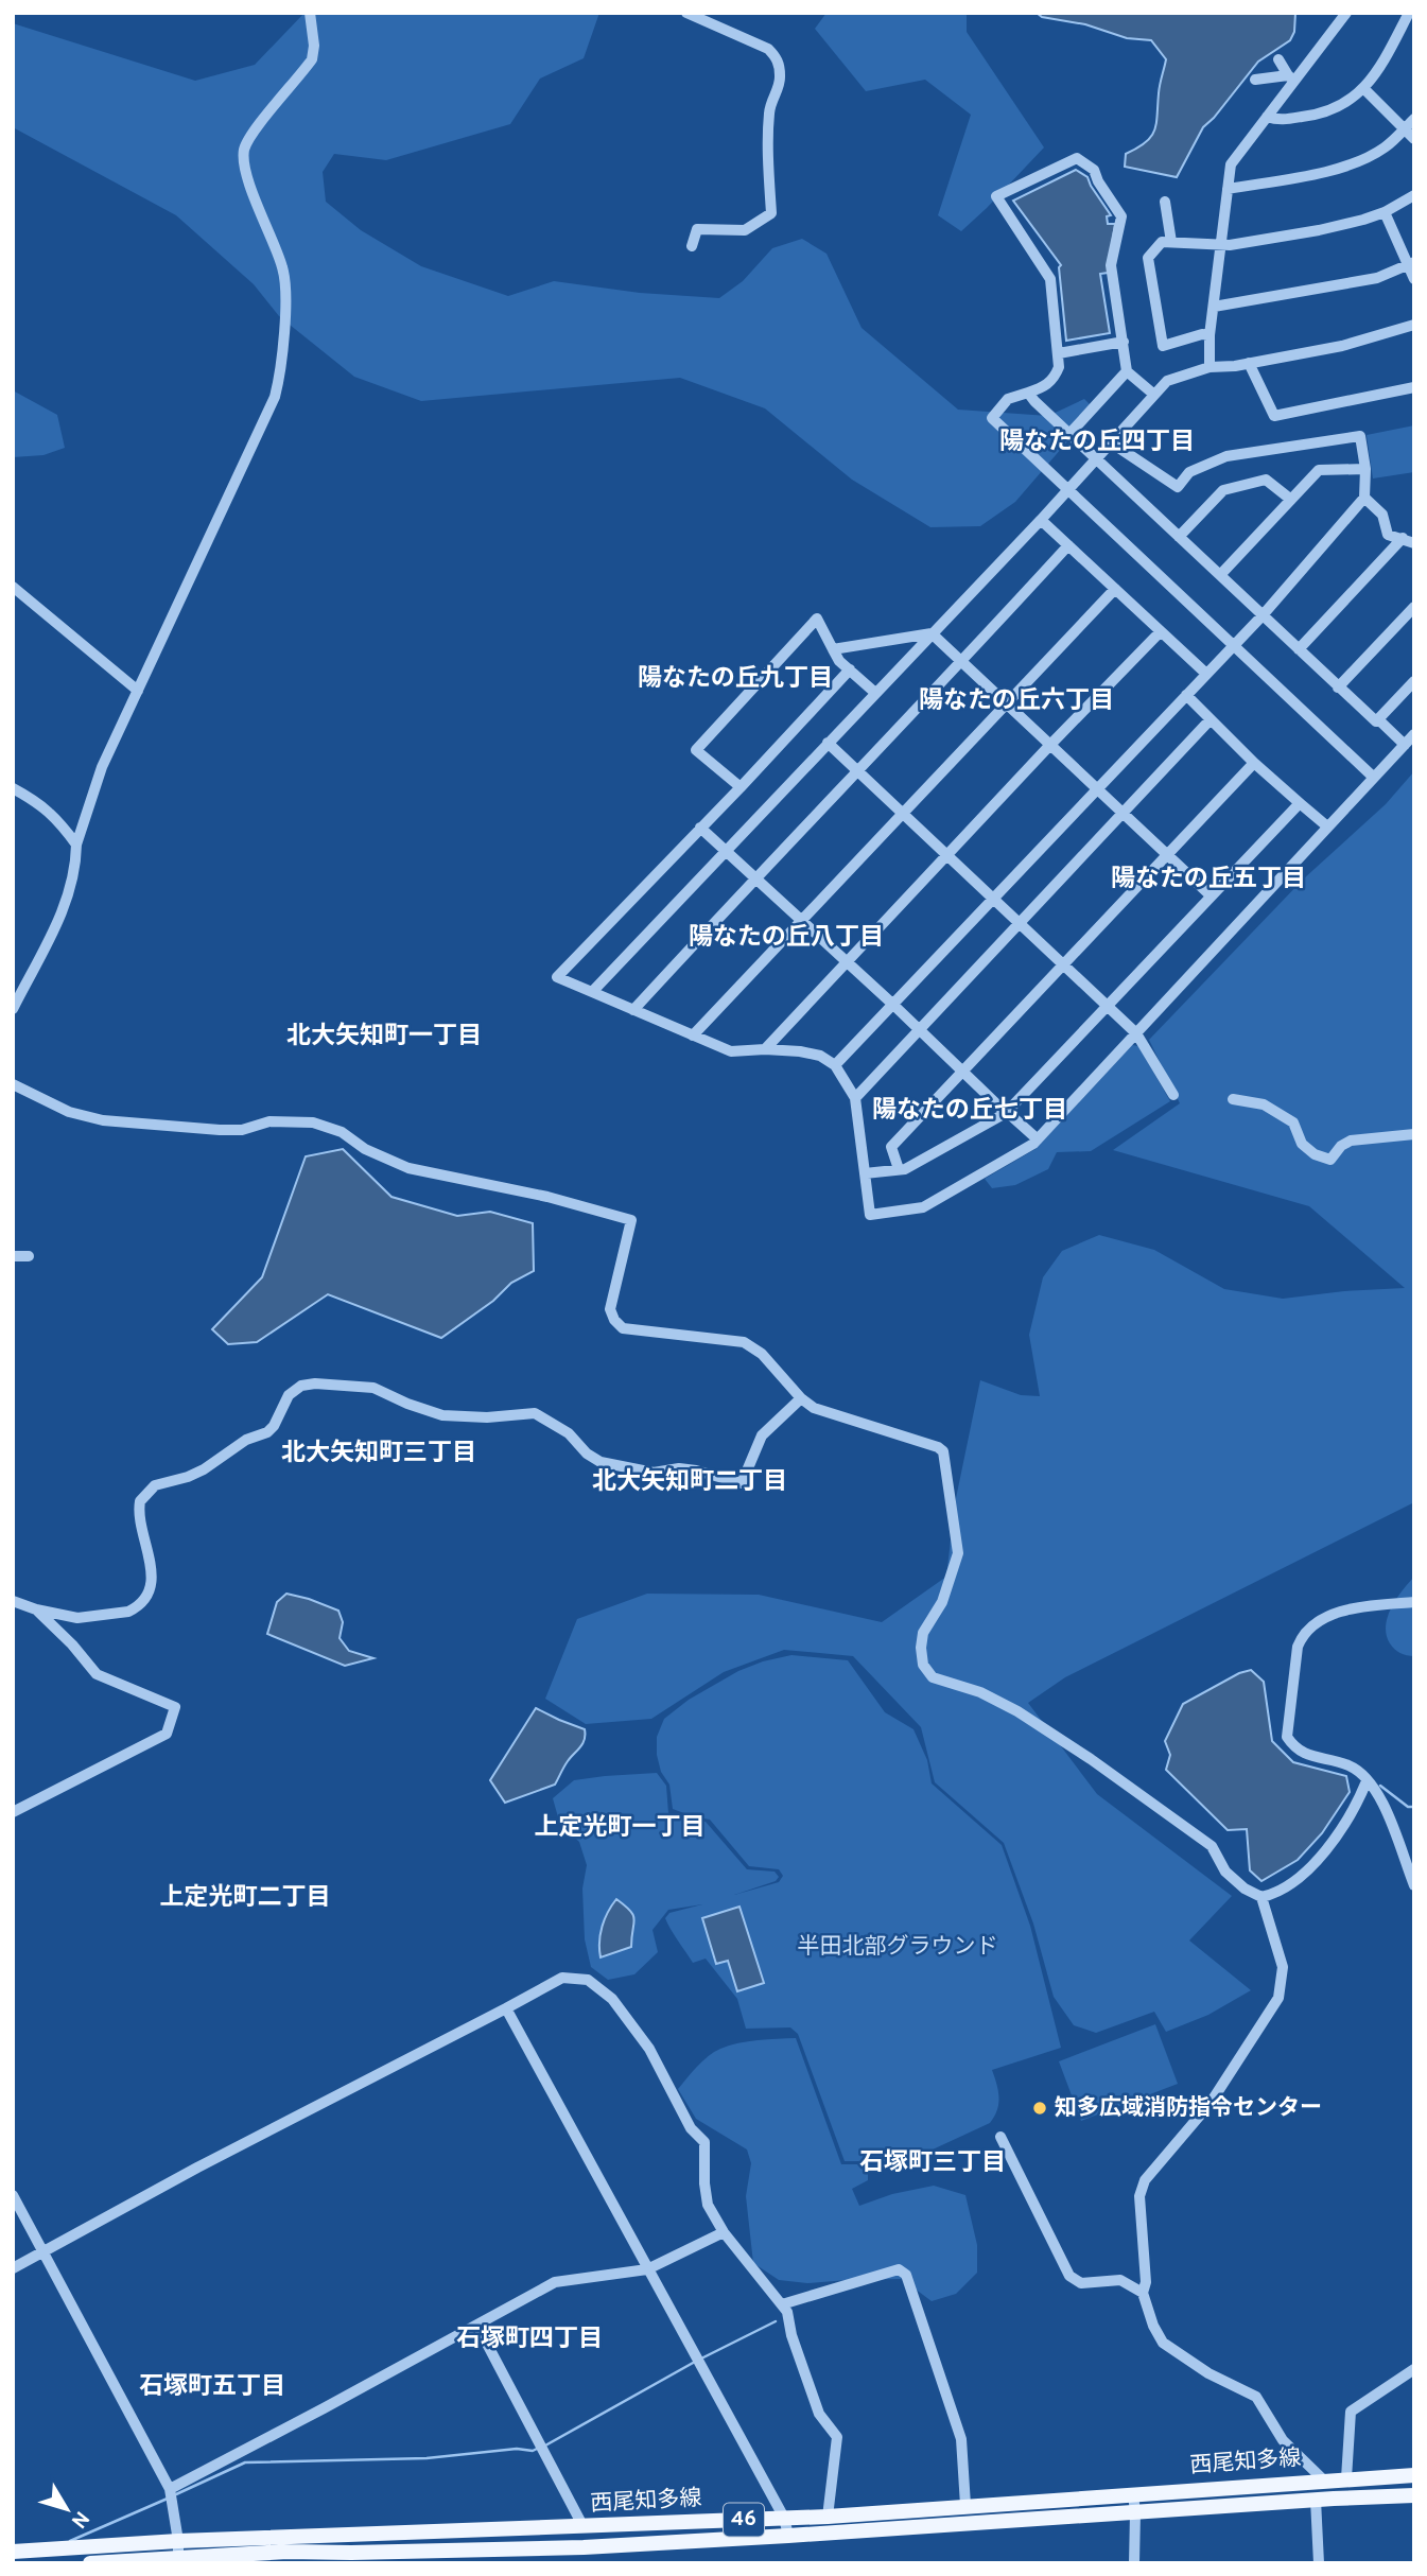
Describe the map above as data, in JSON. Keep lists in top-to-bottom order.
{
  "streets": {
    "main road": ["西尾知多線", "46"]
  },
  "districts": [
    "陽なたの丘四丁目",
    "陽なたの丘九丁目",
    "陽なたの丘六丁目",
    "陽なたの丘五丁目",
    "陽なたの丘八丁目",
    "北大矢知町一丁目",
    "陽なたの丘七丁目",
    "北大矢知町三丁目",
    "北大矢知町二丁目",
    "上定光町一丁目",
    "上定光町二丁目",
    "石塚町三丁目",
    "石塚町四丁目",
    "石塚町五丁目"
  ],
  "parks": ["半田北部グラウンド"],
  "places": ["知多広域消防指令センター"],
  "north": "bottom right"
}
